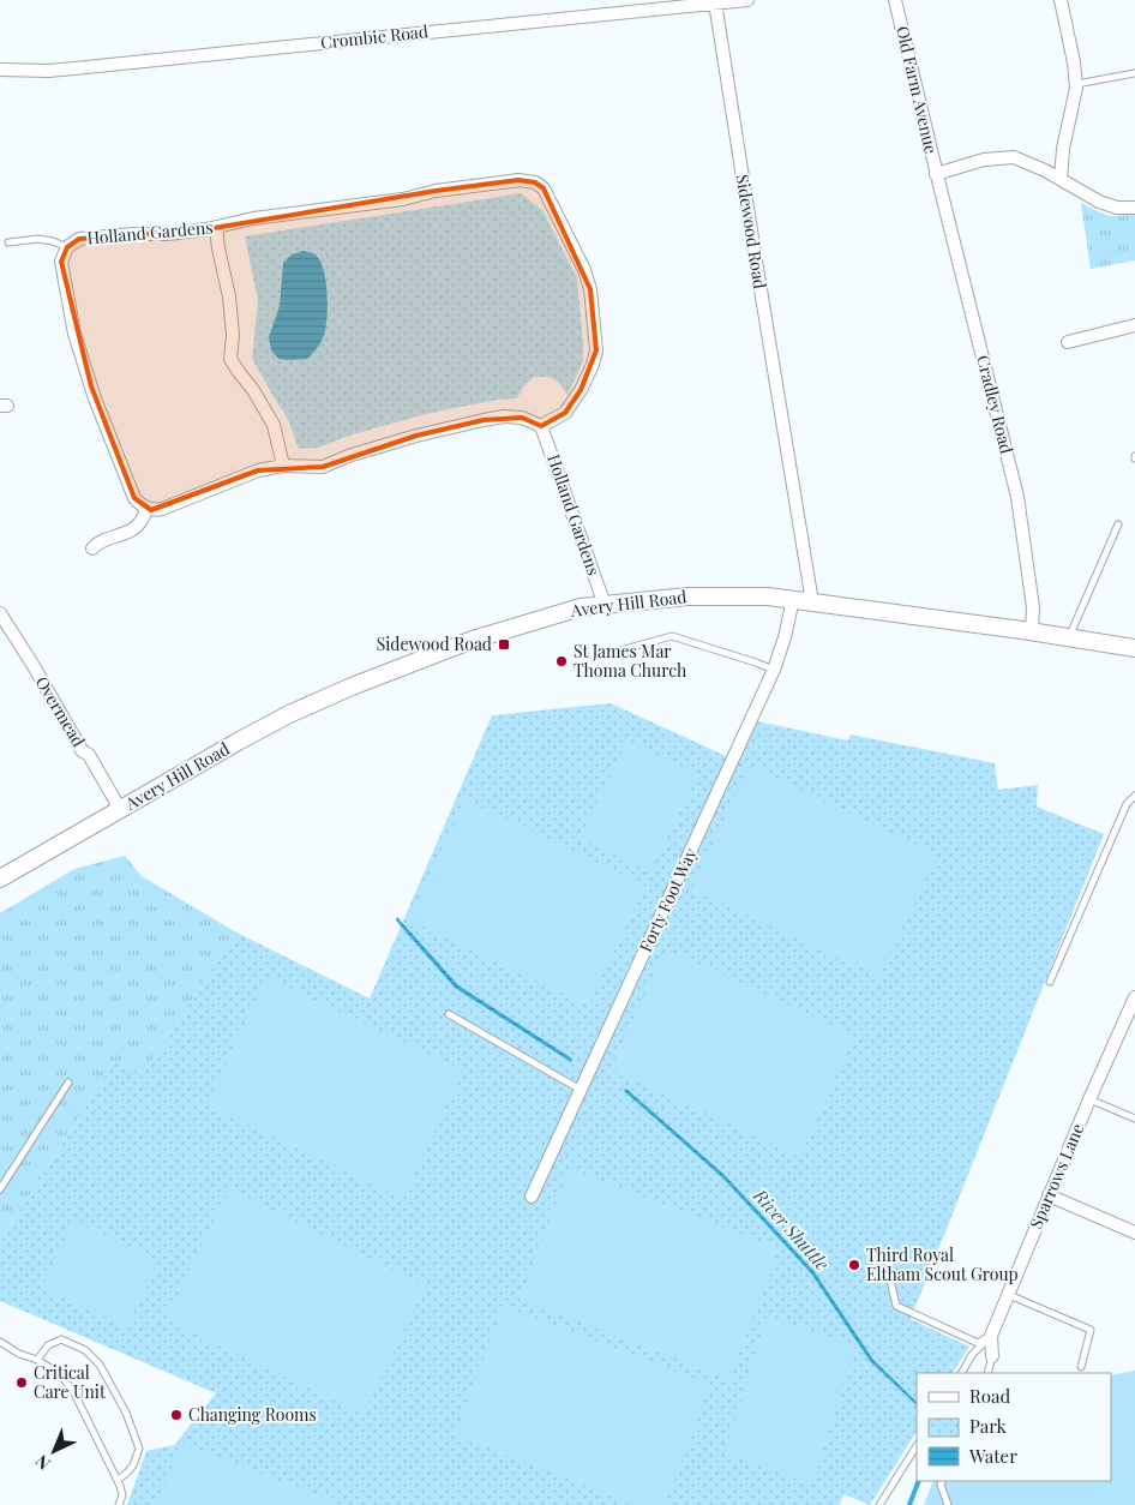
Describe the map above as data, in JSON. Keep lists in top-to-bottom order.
{
  "streets": {
    "street": [
      "Crombie Road",
      "Old Farm Avenue",
      "Sidewood Road",
      "Holland Gardens",
      "Cradley Road",
      "Avery Hill Road",
      "Overmead",
      "Forty Foot Way",
      "Sparrows Lane"
    ]
  },
  "crossings": [
    ["Crombie Road", "Sidewood Road"],
    ["Old Farm Avenue", "Cradley Road"],
    ["Sidewood Road", "Avery Hill Road"],
    ["Holland Gardens", "Avery Hill Road"],
    ["Cradley Road", "Avery Hill Road"],
    ["Avery Hill Road", "Overmead"],
    ["Avery Hill Road", "Forty Foot Way"]
  ],
  "water": ["River Shuttle"],
  "places": {
    "transit": ["Sidewood Road"],
    "other": [
      "St James Mar Thoma Church",
      "Third Royal Eltham Scout Group",
      "Critical Care Unit",
      "Changing Rooms"
    ]
  },
  "legend": ["Road", "Park", "Water"],
  "north": "bottom left"
}
